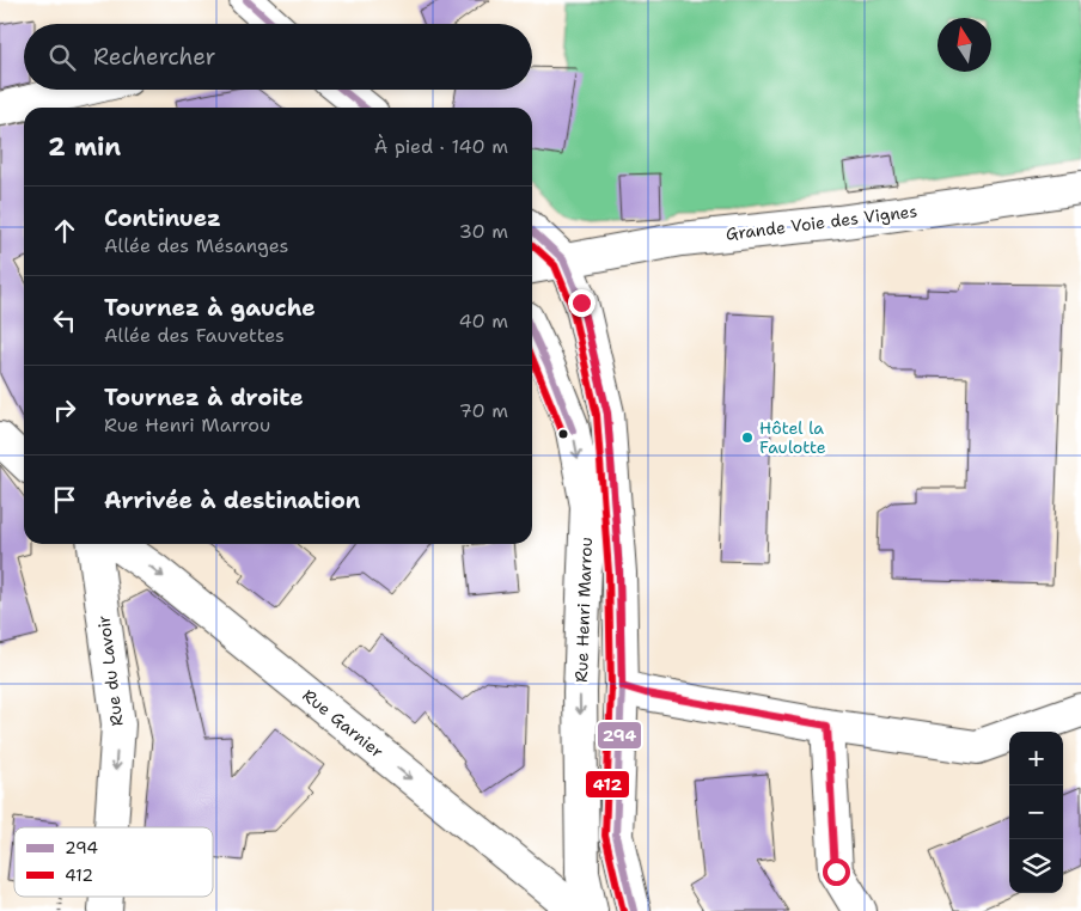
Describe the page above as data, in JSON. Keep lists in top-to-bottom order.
{
  "streets": {
    "street": [
      "Grande Voie des Vignes",
      "Rue Henri Marrou",
      "Rue du Lavoir",
      "Rue Garnier"
    ]
  },
  "crossings": [
    ["Grande Voie des Vignes", "Rue Henri Marrou"]
  ],
  "one_way": ["Rue du Lavoir", "Rue Garnier"],
  "places": ["Hôtel la Faulotte"],
  "lines": ["transit line 294", "transit line 412"],
  "legend": ["294", "412"],
  "north": "top",
  "page": {
    "search": "Rechercher",
    "heading": ["2 min", "À pied · 140 m"],
    "list": [
      ["Continuez", "Allée des Mésanges", "30 m"],
      ["Tournez à gauche", "Allée des Fauvettes", "40 m"],
      ["Tournez à droite", "Rue Henri Marrou", "70 m"],
      "Arrivée à destination"
    ],
    "map_buttons": ["+", "−"]
  }
}
